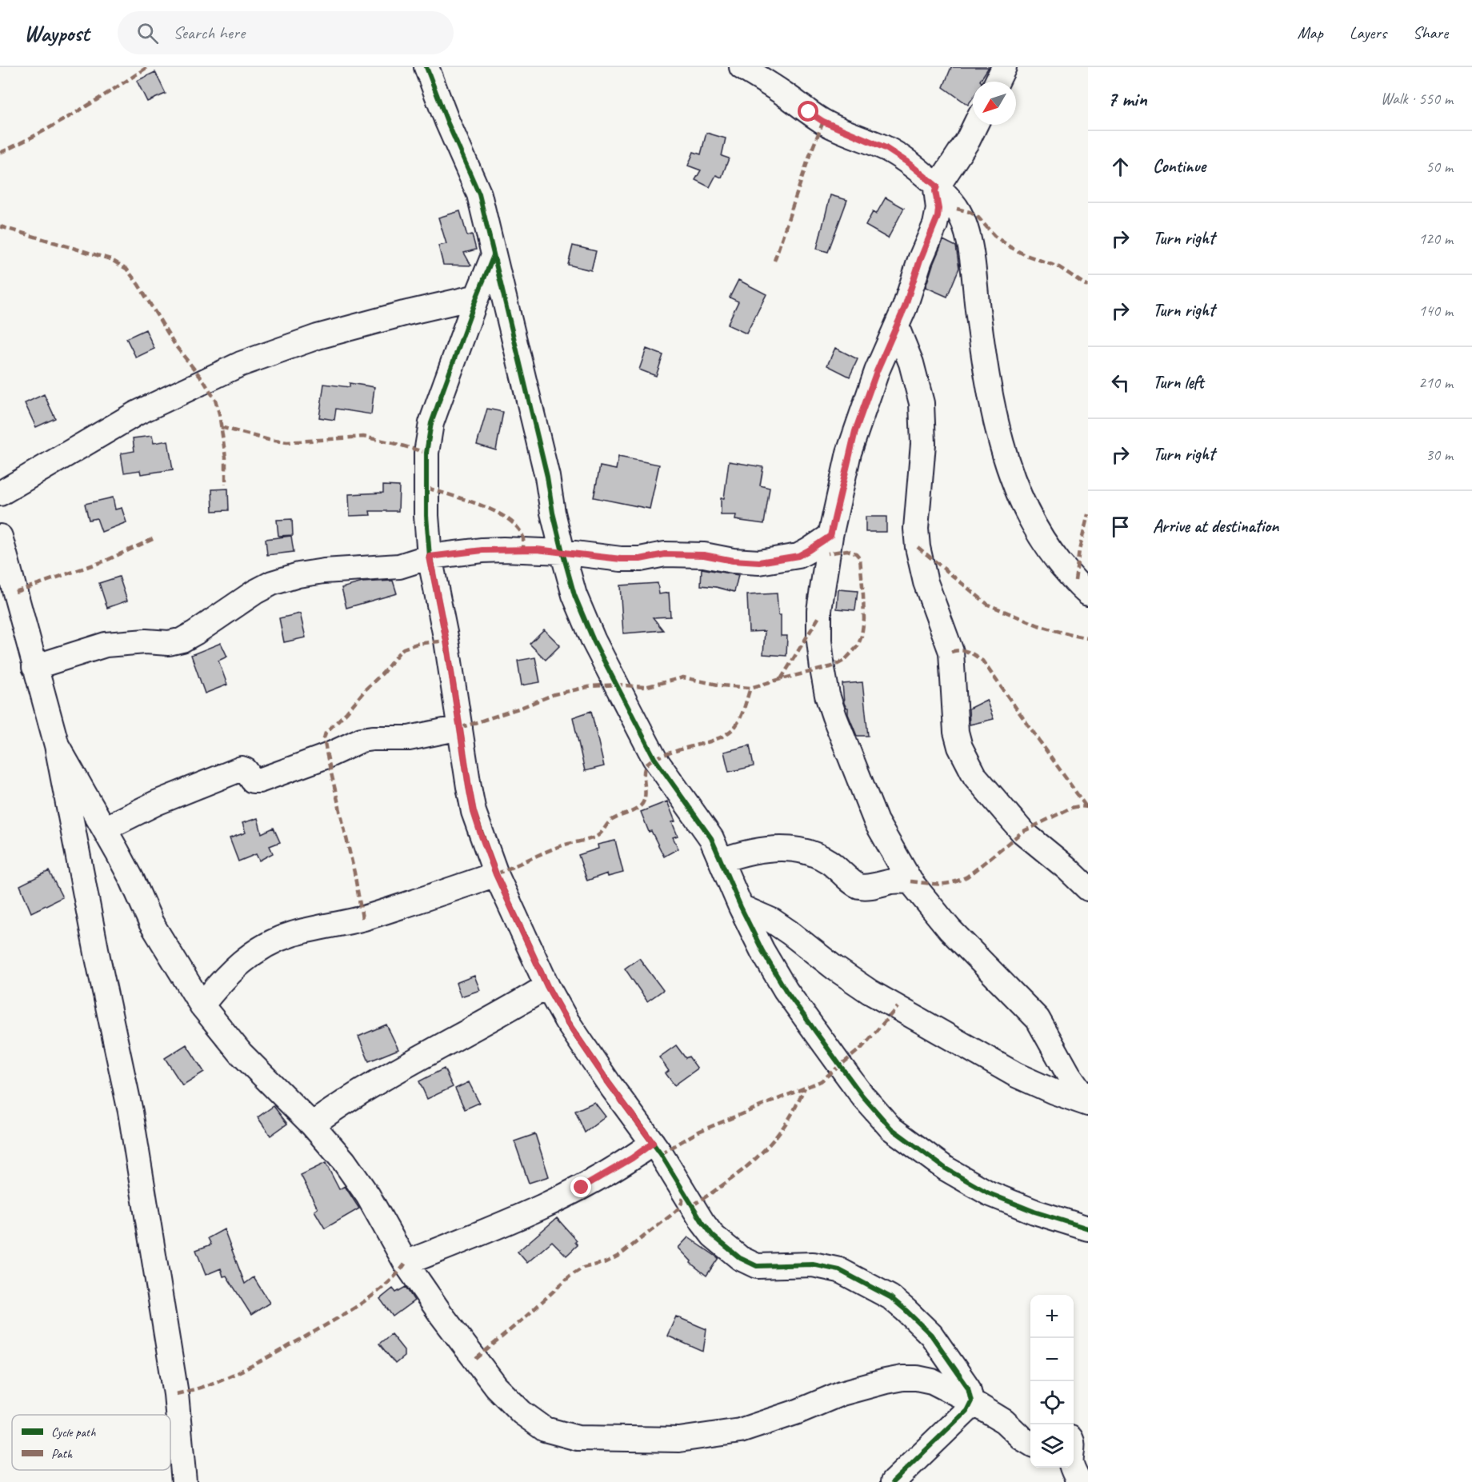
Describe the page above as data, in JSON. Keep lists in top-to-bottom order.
{
  "legend": ["Cycle path", "Path"],
  "north": "bottom left",
  "page": {
    "header": "Waypost",
    "search": "Search here",
    "nav": ["Map", "Layers", "Share"],
    "heading": ["7 min", "Walk · 550 m"],
    "list": [
      ["Continue", "50 m"],
      ["Turn right", "120 m"],
      ["Turn right", "140 m"],
      ["Turn left", "210 m"],
      ["Turn right", "30 m"],
      "Arrive at destination"
    ],
    "map_buttons": ["+", "−"]
  }
}
